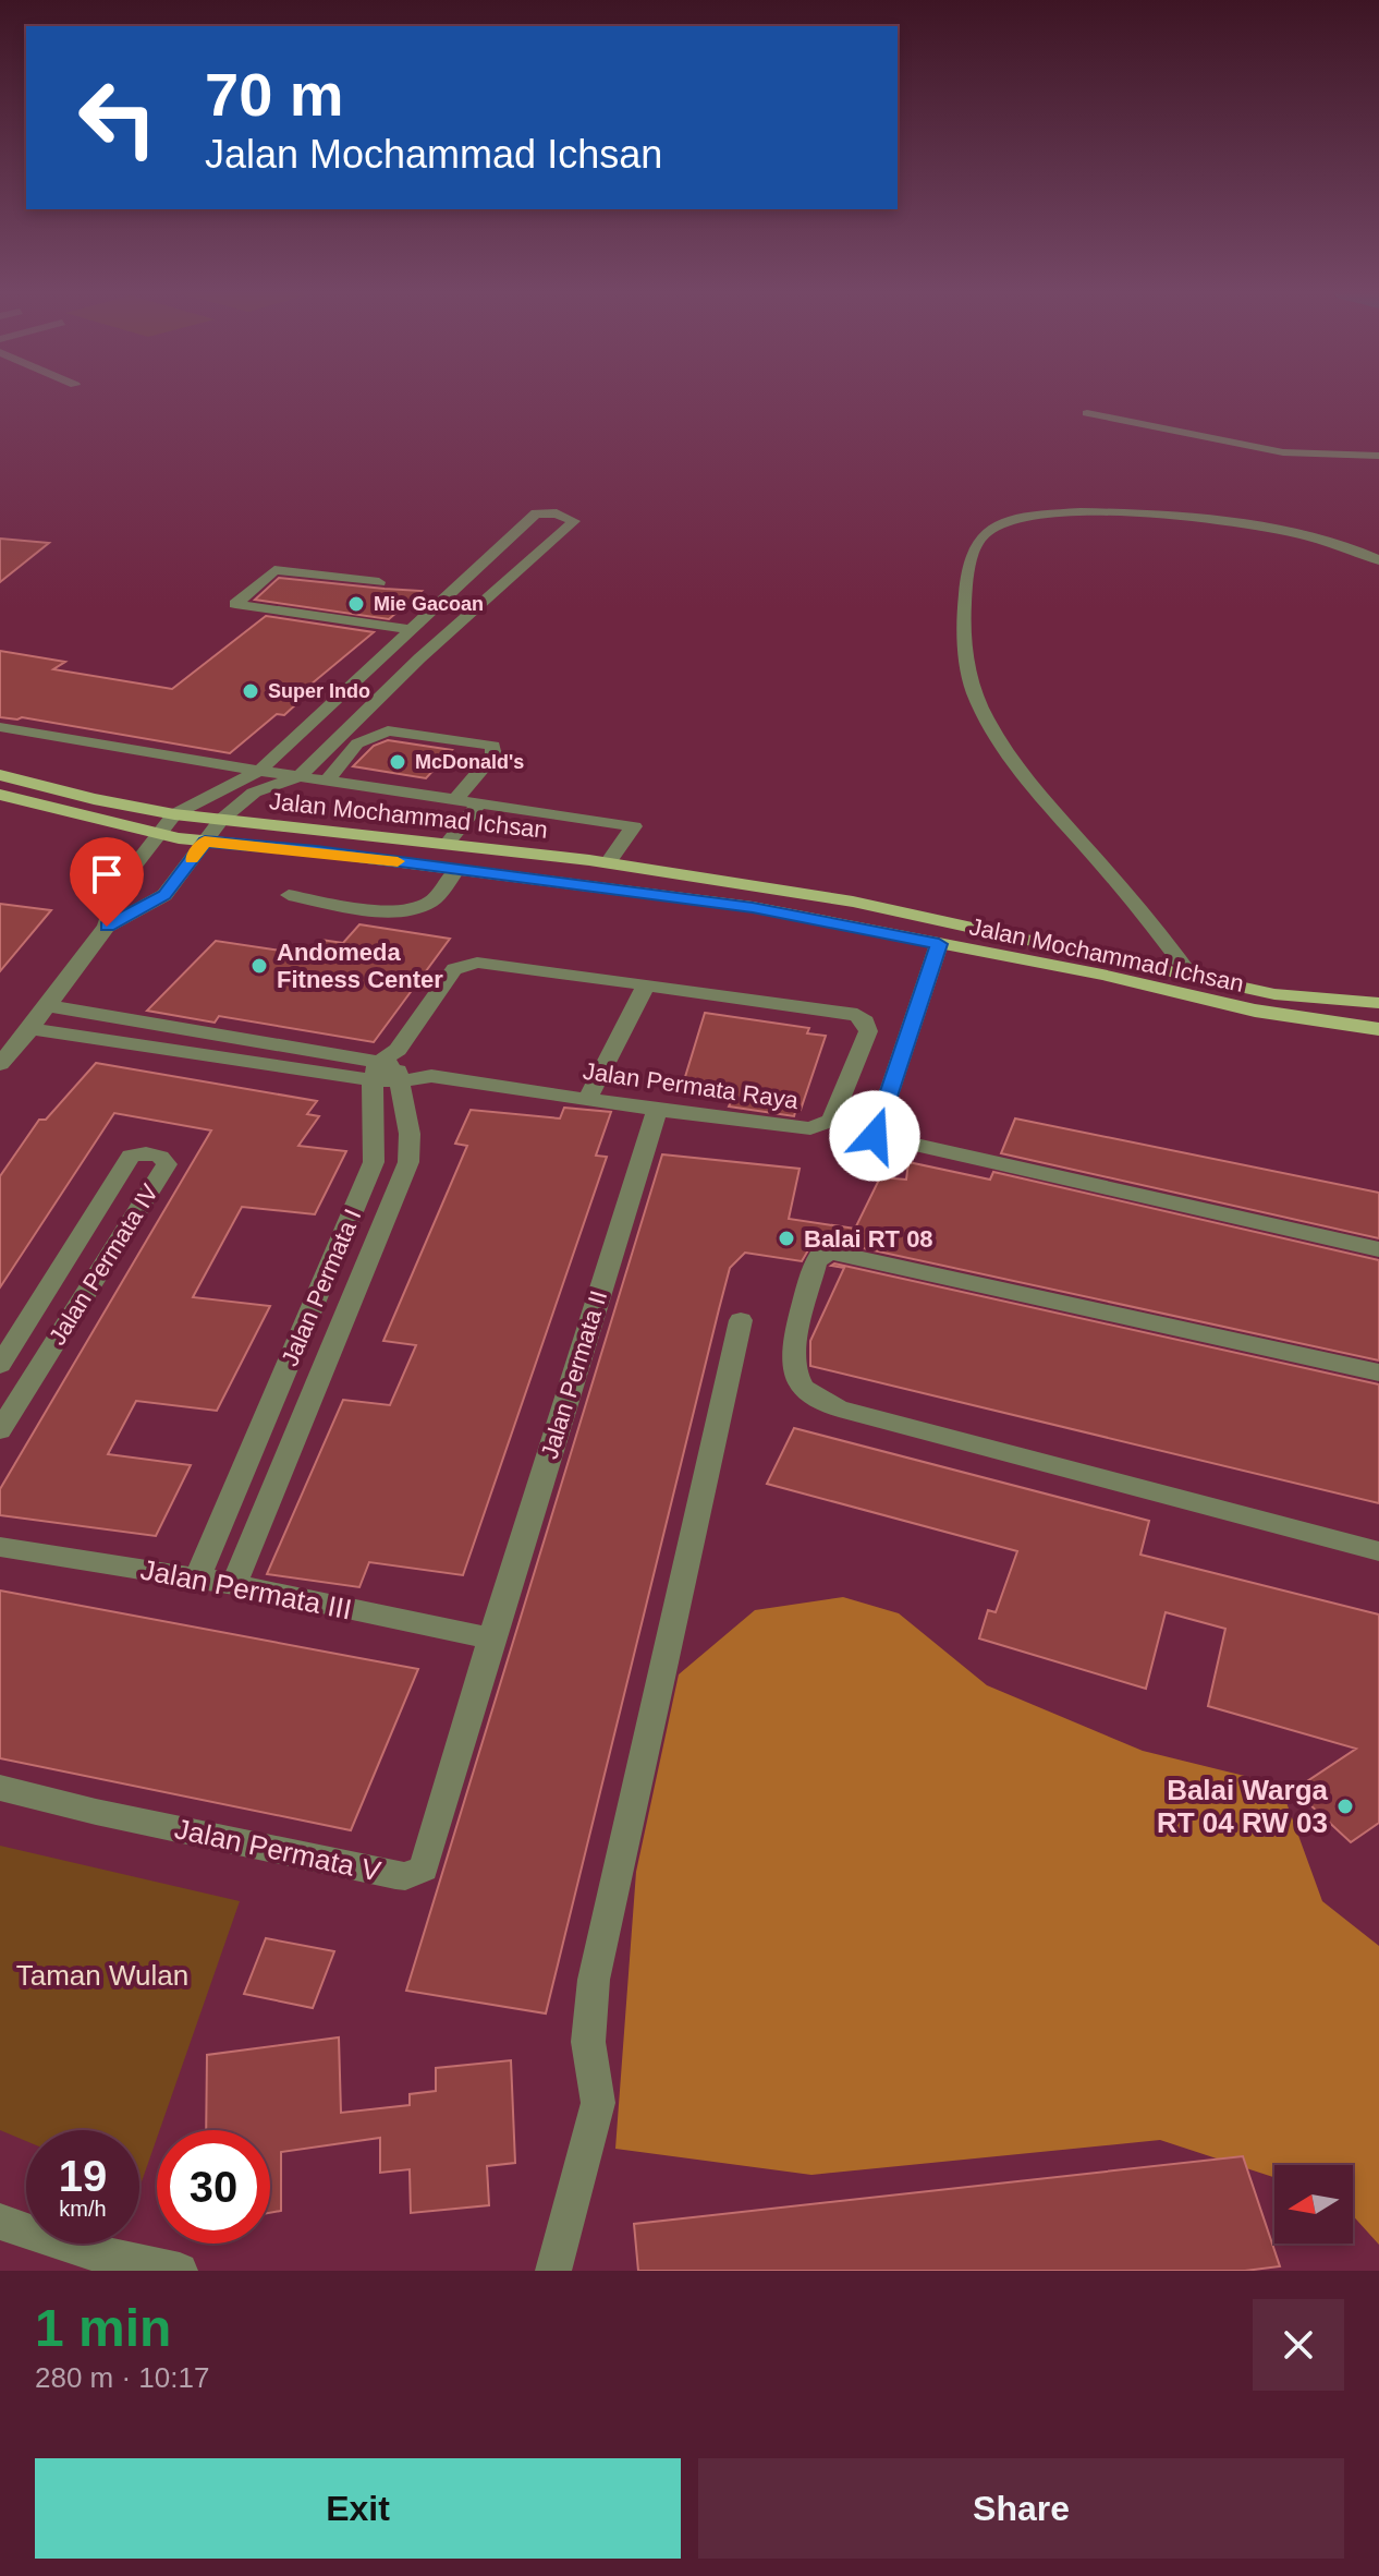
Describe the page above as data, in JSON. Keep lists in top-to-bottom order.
{
  "streets": {
    "main road": ["Jalan Mochammad Ichsan"],
    "street": [
      "Jalan Permata Raya",
      "Jalan Permata IV",
      "Jalan Permata I",
      "Jalan Permata II",
      "Jalan Permata III",
      "Jalan Permata V"
    ]
  },
  "crossings": [
    ["Jalan Permata Raya", "Jalan Permata I"],
    ["Jalan Permata Raya", "Jalan Permata II"],
    ["Jalan Permata I", "Jalan Permata III"],
    ["Jalan Permata II", "Jalan Permata III"],
    ["Jalan Permata II", "Jalan Permata V"],
    ["Jalan Permata III", "Jalan Permata V"]
  ],
  "parks": ["Taman Wulan"],
  "places": [
    "Mie Gacoan",
    "Super Indo",
    "McDonald's",
    "Andomeda Fitness Center",
    "Balai RT 08",
    "Balai Warga RT 04 RW 03"
  ],
  "north": "left",
  "page": {
    "turn": ["70 m", "Jalan Mochammad Ichsan"],
    "speed": "19 km/h",
    "limit": "30",
    "heading": ["1 min", "280 m · 10:17"],
    "buttons": ["Exit", "Share"]
  }
}
